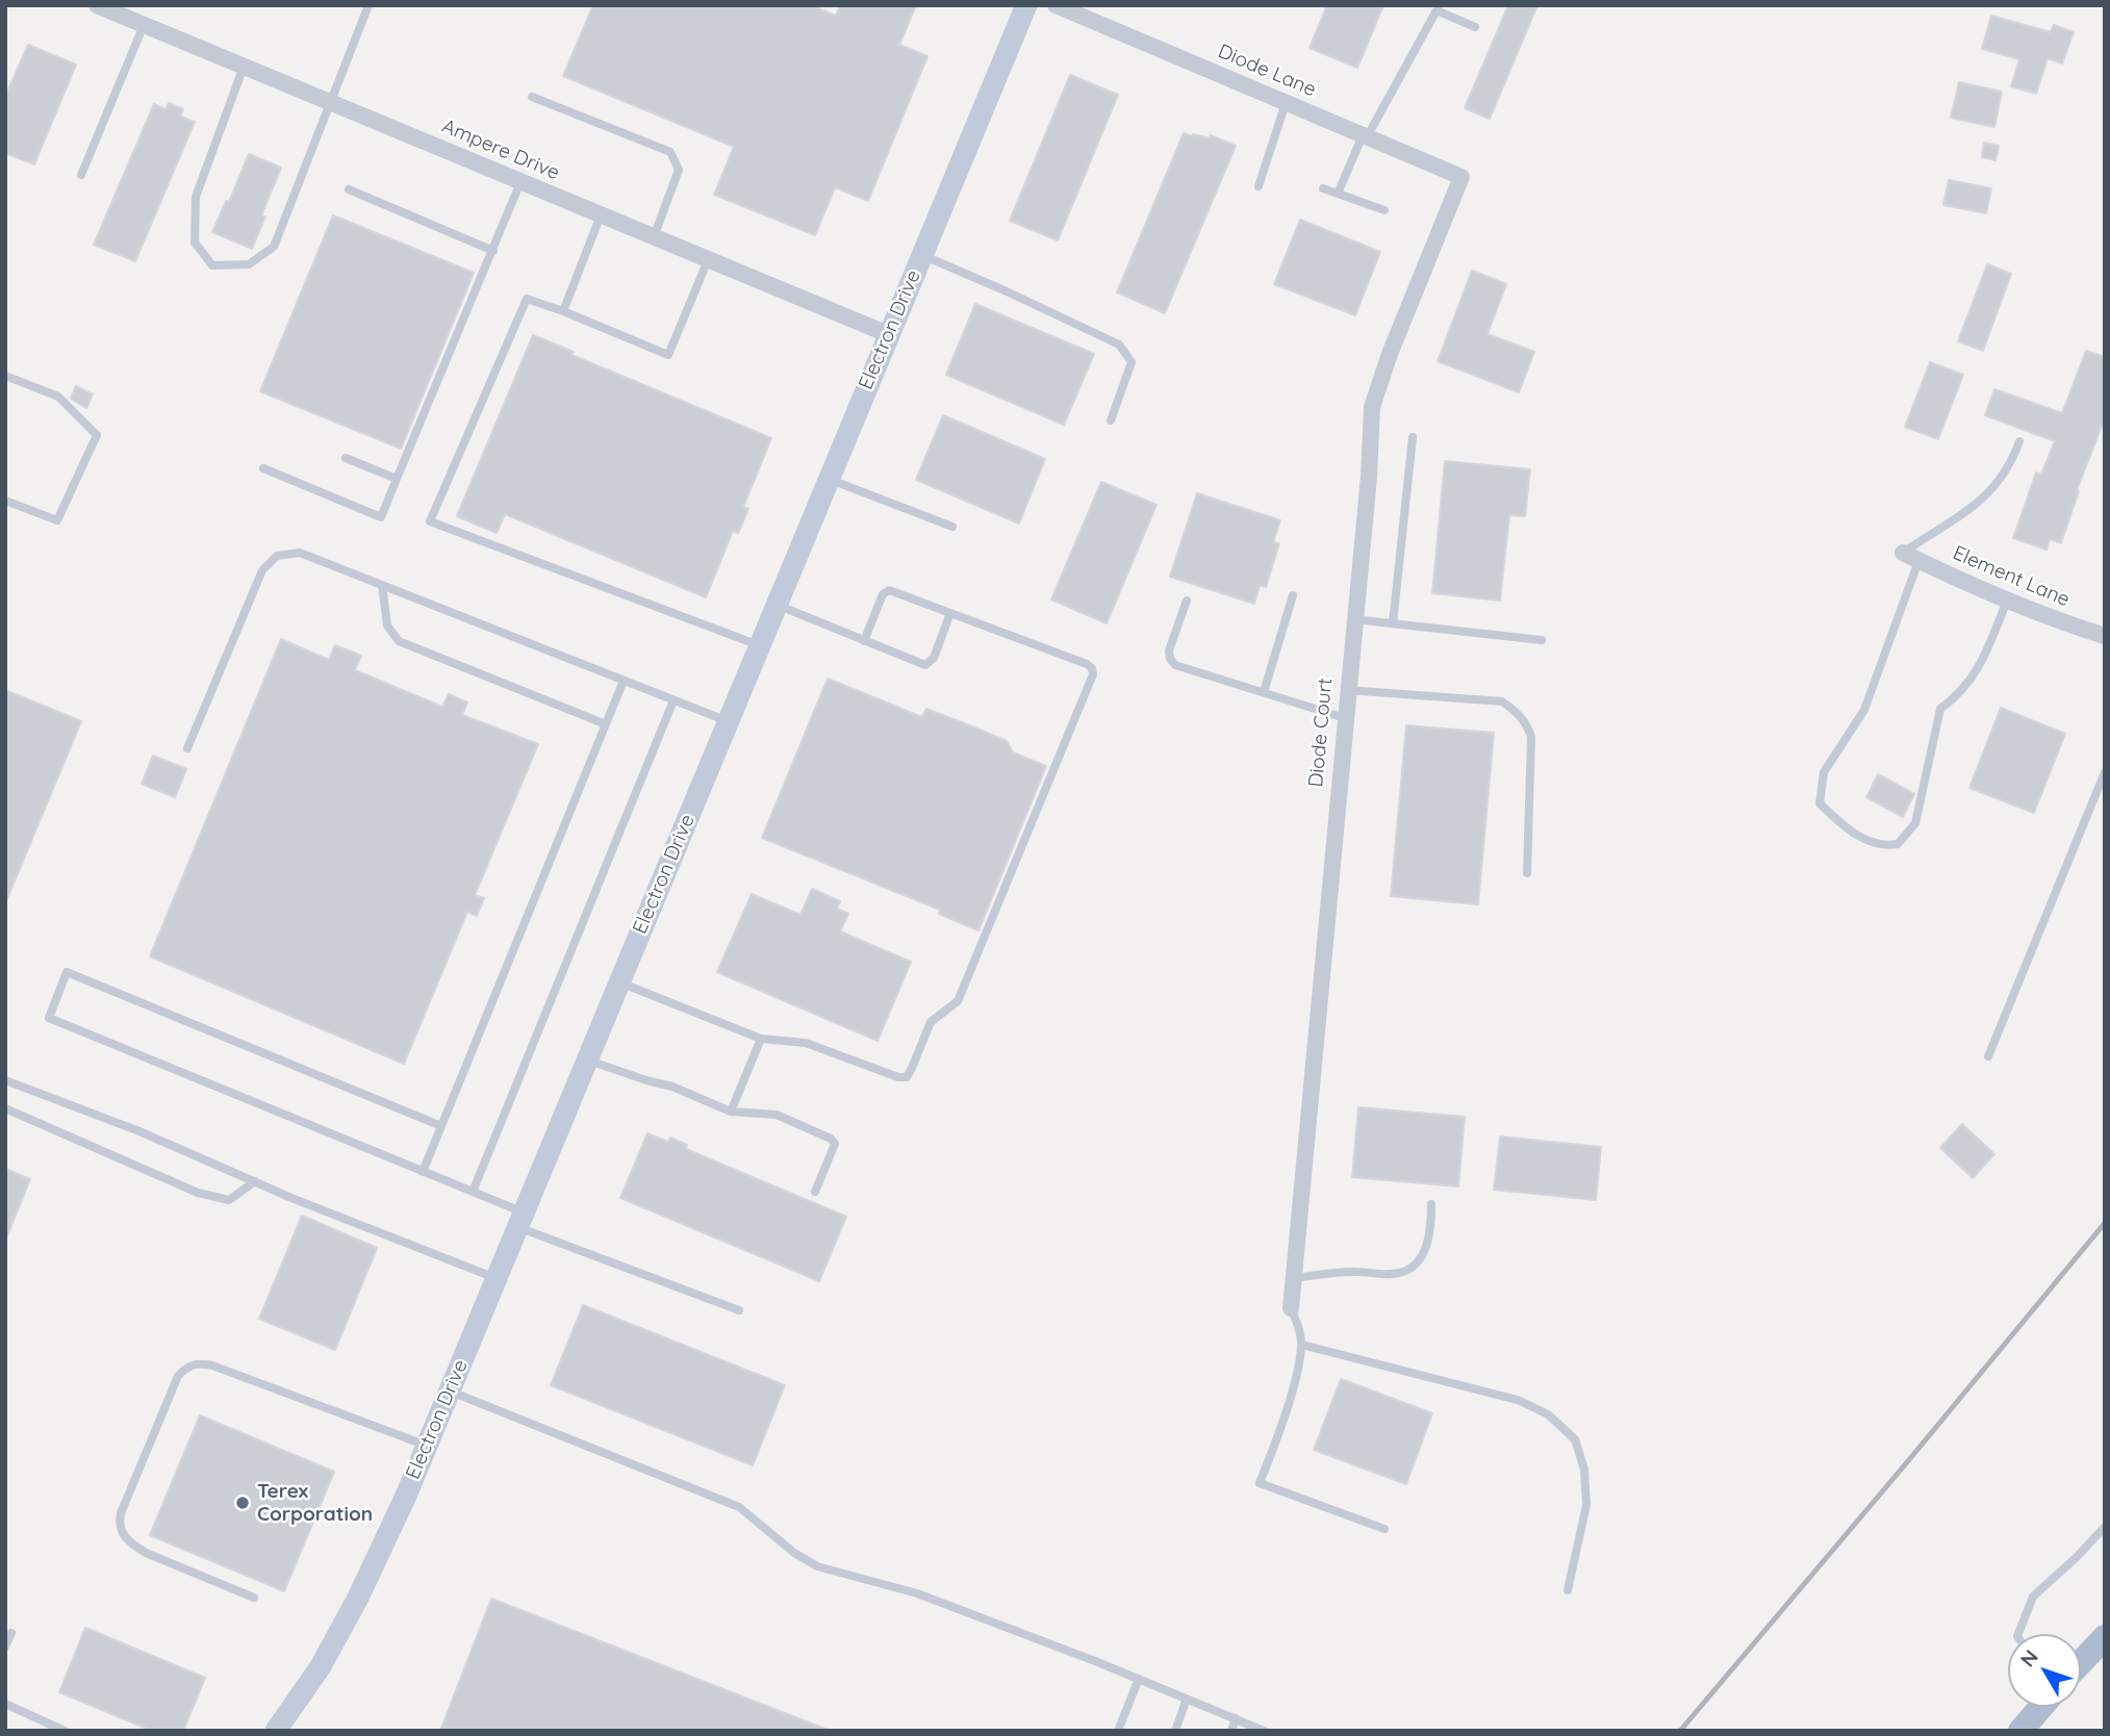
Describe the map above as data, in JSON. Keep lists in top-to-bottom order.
{
  "streets": {
    "street": [
      "Diode Lane",
      "Ampere Drive",
      "Electron Drive",
      "Element Lane",
      "Diode Court"
    ]
  },
  "crossings": [
    ["Diode Lane", "Diode Court"],
    ["Ampere Drive", "Electron Drive"]
  ],
  "places": ["Terex Corporation"],
  "north": "top left"
}
